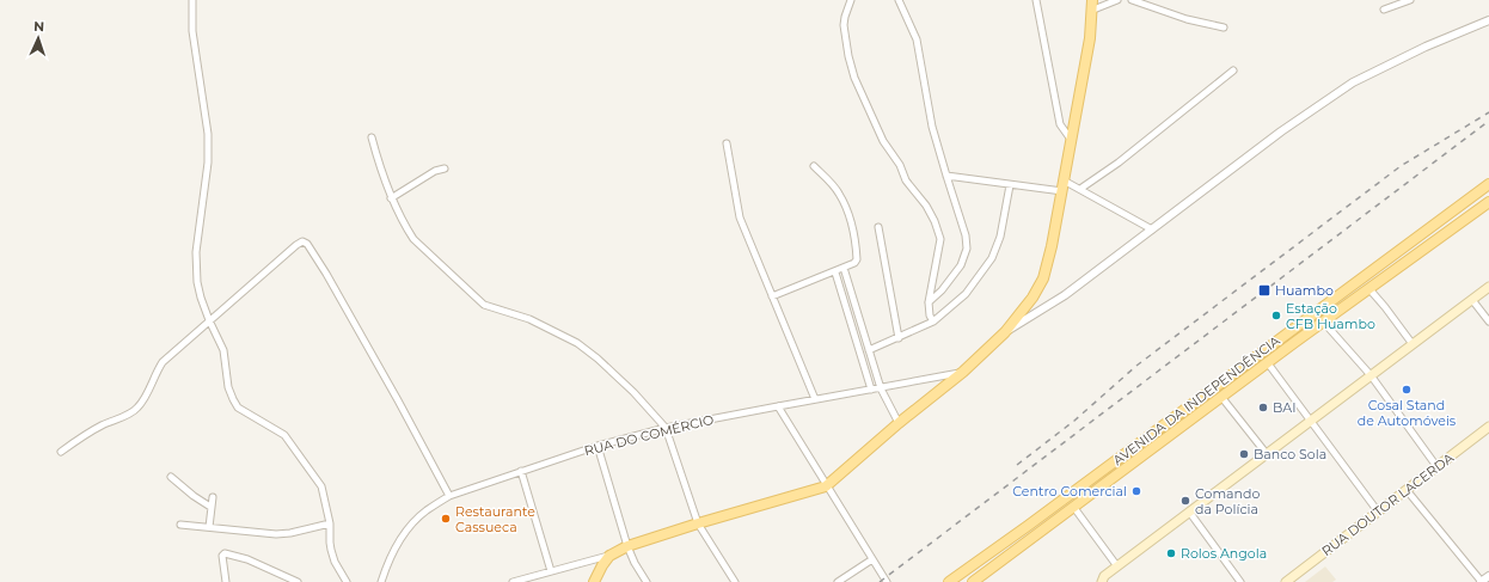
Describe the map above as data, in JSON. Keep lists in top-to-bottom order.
{
  "streets": {
    "main road": ["AVENIDA DA INDEPENDÊNCIA", "RUA DOUTOR LACERDA"],
    "street": ["RUA DO COMÉRCIO"]
  },
  "places": {
    "transit": ["Huambo"],
    "other": [
      "Estação CFB Huambo",
      "Cosal Stand de Automóveis",
      "BAI",
      "Banco Sola",
      "Centro Comercial",
      "Comando da Polícia",
      "Restaurante Cassueca",
      "Rolos Angola"
    ]
  },
  "north": "top"
}
